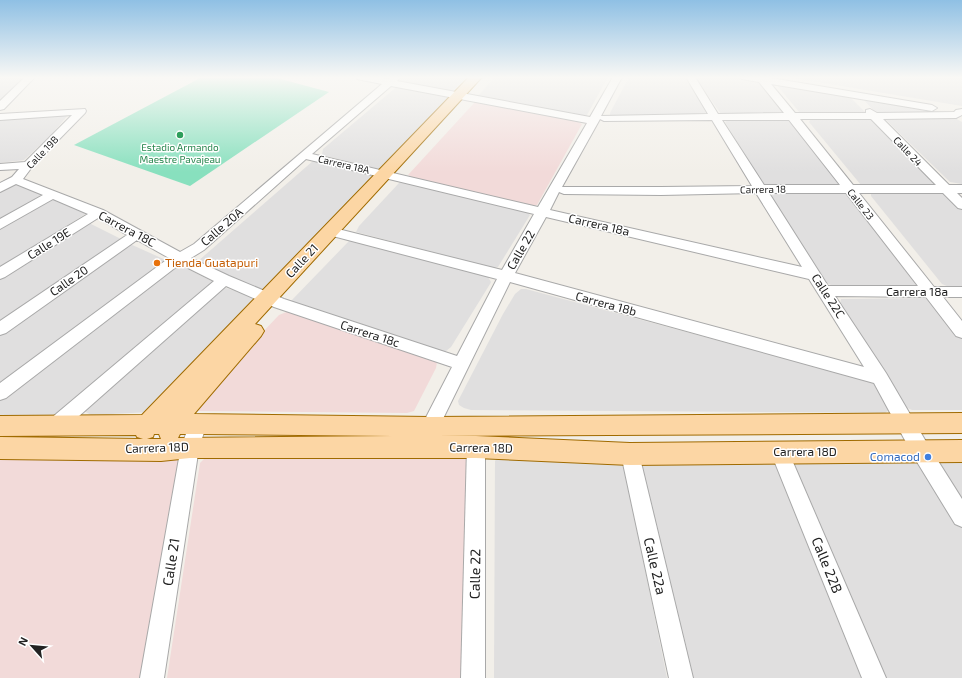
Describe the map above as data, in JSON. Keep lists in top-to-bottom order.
{
  "streets": {
    "main road": ["Calle 21", "Carrera 18D"],
    "street": [
      "Calle 24",
      "Calle 19B",
      "Carrera 18A",
      "Carrera 18",
      "Calle 23",
      "Carrera 18a",
      "Calle 20A",
      "Carrera 18C",
      "Calle 19E",
      "Calle 22",
      "Calle 20",
      "Calle 22C",
      "Carrera 18b",
      "Carrera 18c",
      "Calle 22B",
      "Calle 22a"
    ]
  },
  "crossings": [
    ["Calle 24", "Carrera 18"],
    ["Calle 19B", "Carrera 18C"],
    ["Carrera 18A", "Carrera 18a"],
    ["Carrera 18A", "Calle 20A"],
    ["Carrera 18A", "Calle 21"],
    ["Carrera 18", "Calle 23"],
    ["Carrera 18", "Calle 22"],
    ["Carrera 18", "Calle 22C"],
    ["Calle 23", "Carrera 18a"],
    ["Carrera 18a", "Calle 22"],
    ["Carrera 18a", "Calle 21"],
    ["Carrera 18a", "Calle 22C"],
    ["Calle 20A", "Carrera 18C"],
    ["Carrera 18C", "Calle 19E"],
    ["Carrera 18C", "Calle 21"],
    ["Carrera 18C", "Calle 20"],
    ["Carrera 18C", "Carrera 18c"],
    ["Calle 22", "Carrera 18b"],
    ["Calle 22", "Carrera 18c"],
    ["Calle 22", "Carrera 18D"],
    ["Calle 21", "Carrera 18b"],
    ["Calle 21", "Carrera 18c"],
    ["Calle 21", "Carrera 18D"],
    ["Calle 22C", "Carrera 18b"],
    ["Calle 22C", "Carrera 18D"],
    ["Carrera 18D", "Calle 22B"],
    ["Carrera 18D", "Calle 22a"]
  ],
  "places": ["Estadio Armando Maestre Pavajeau", "Tienda Guatapuri", "Comacod"],
  "north": "top left"
}
